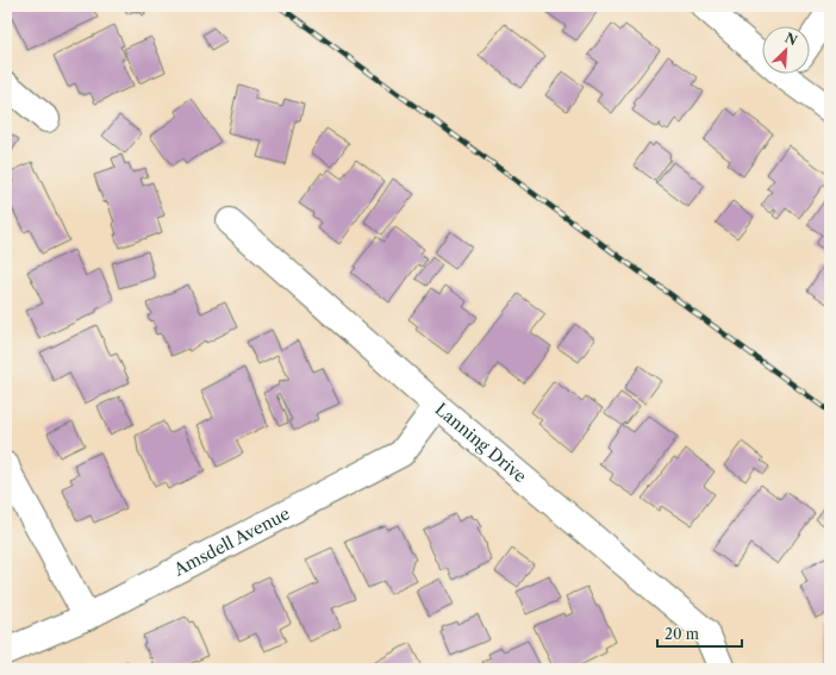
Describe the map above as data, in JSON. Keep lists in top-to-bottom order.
{
  "streets": {
    "street": ["Lanning Drive", "Amsdell Avenue"]
  },
  "crossings": [
    ["Lanning Drive", "Amsdell Avenue"]
  ],
  "scale_bar": "20 m",
  "north": "top right"
}
